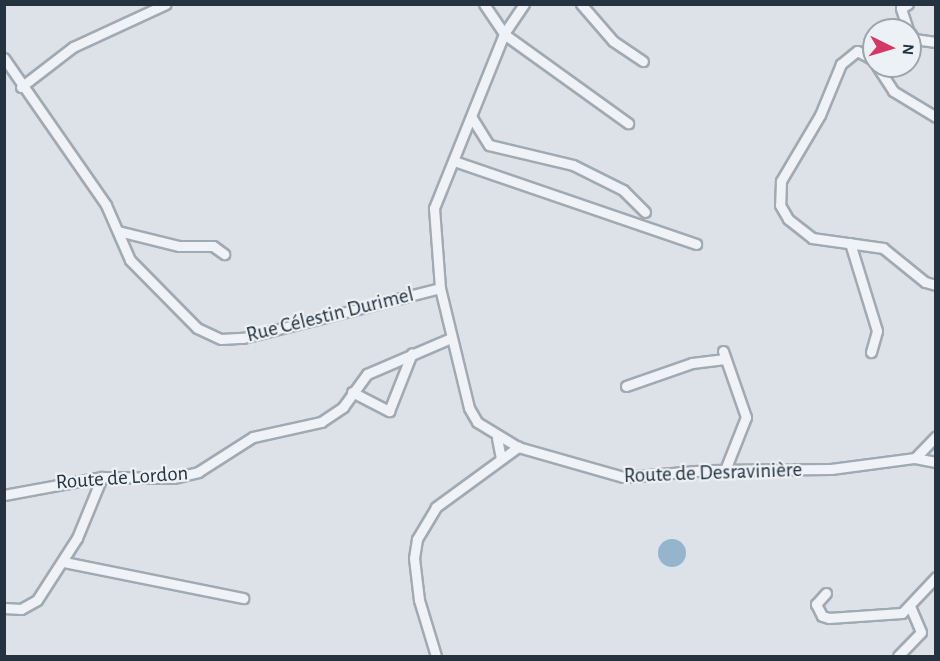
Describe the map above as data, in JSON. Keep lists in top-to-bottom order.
{
  "streets": {
    "street": ["Rue Célestin Durimel", "Route de Desravinière", "Route de Lordon"]
  },
  "crossings": [
    ["Rue Célestin Durimel", "Route de Desravinière"],
    ["Route de Desravinière", "Route de Lordon"]
  ],
  "north": "right"
}
